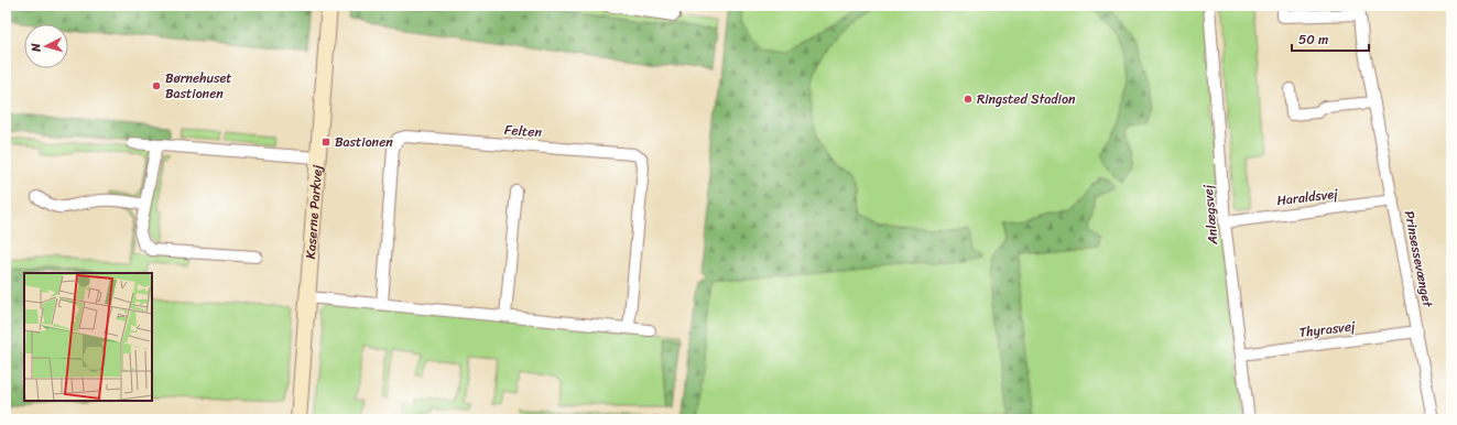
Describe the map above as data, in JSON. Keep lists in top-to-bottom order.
{
  "streets": {
    "street": [
      "Felten",
      "Haraldsvej",
      "Kaserne Parkvej",
      "Anlægsvej",
      "Prinsessevænget",
      "Thyrasvej"
    ]
  },
  "crossings": [
    ["Haraldsvej", "Anlægsvej"],
    ["Haraldsvej", "Prinsessevænget"],
    ["Anlægsvej", "Thyrasvej"],
    ["Prinsessevænget", "Thyrasvej"]
  ],
  "places": {
    "other": ["Børnehuset Bastionen", "Ringsted Stadion"],
    "transit": ["Bastionen"]
  },
  "scale_bar": "50 m",
  "north": "left"
}
